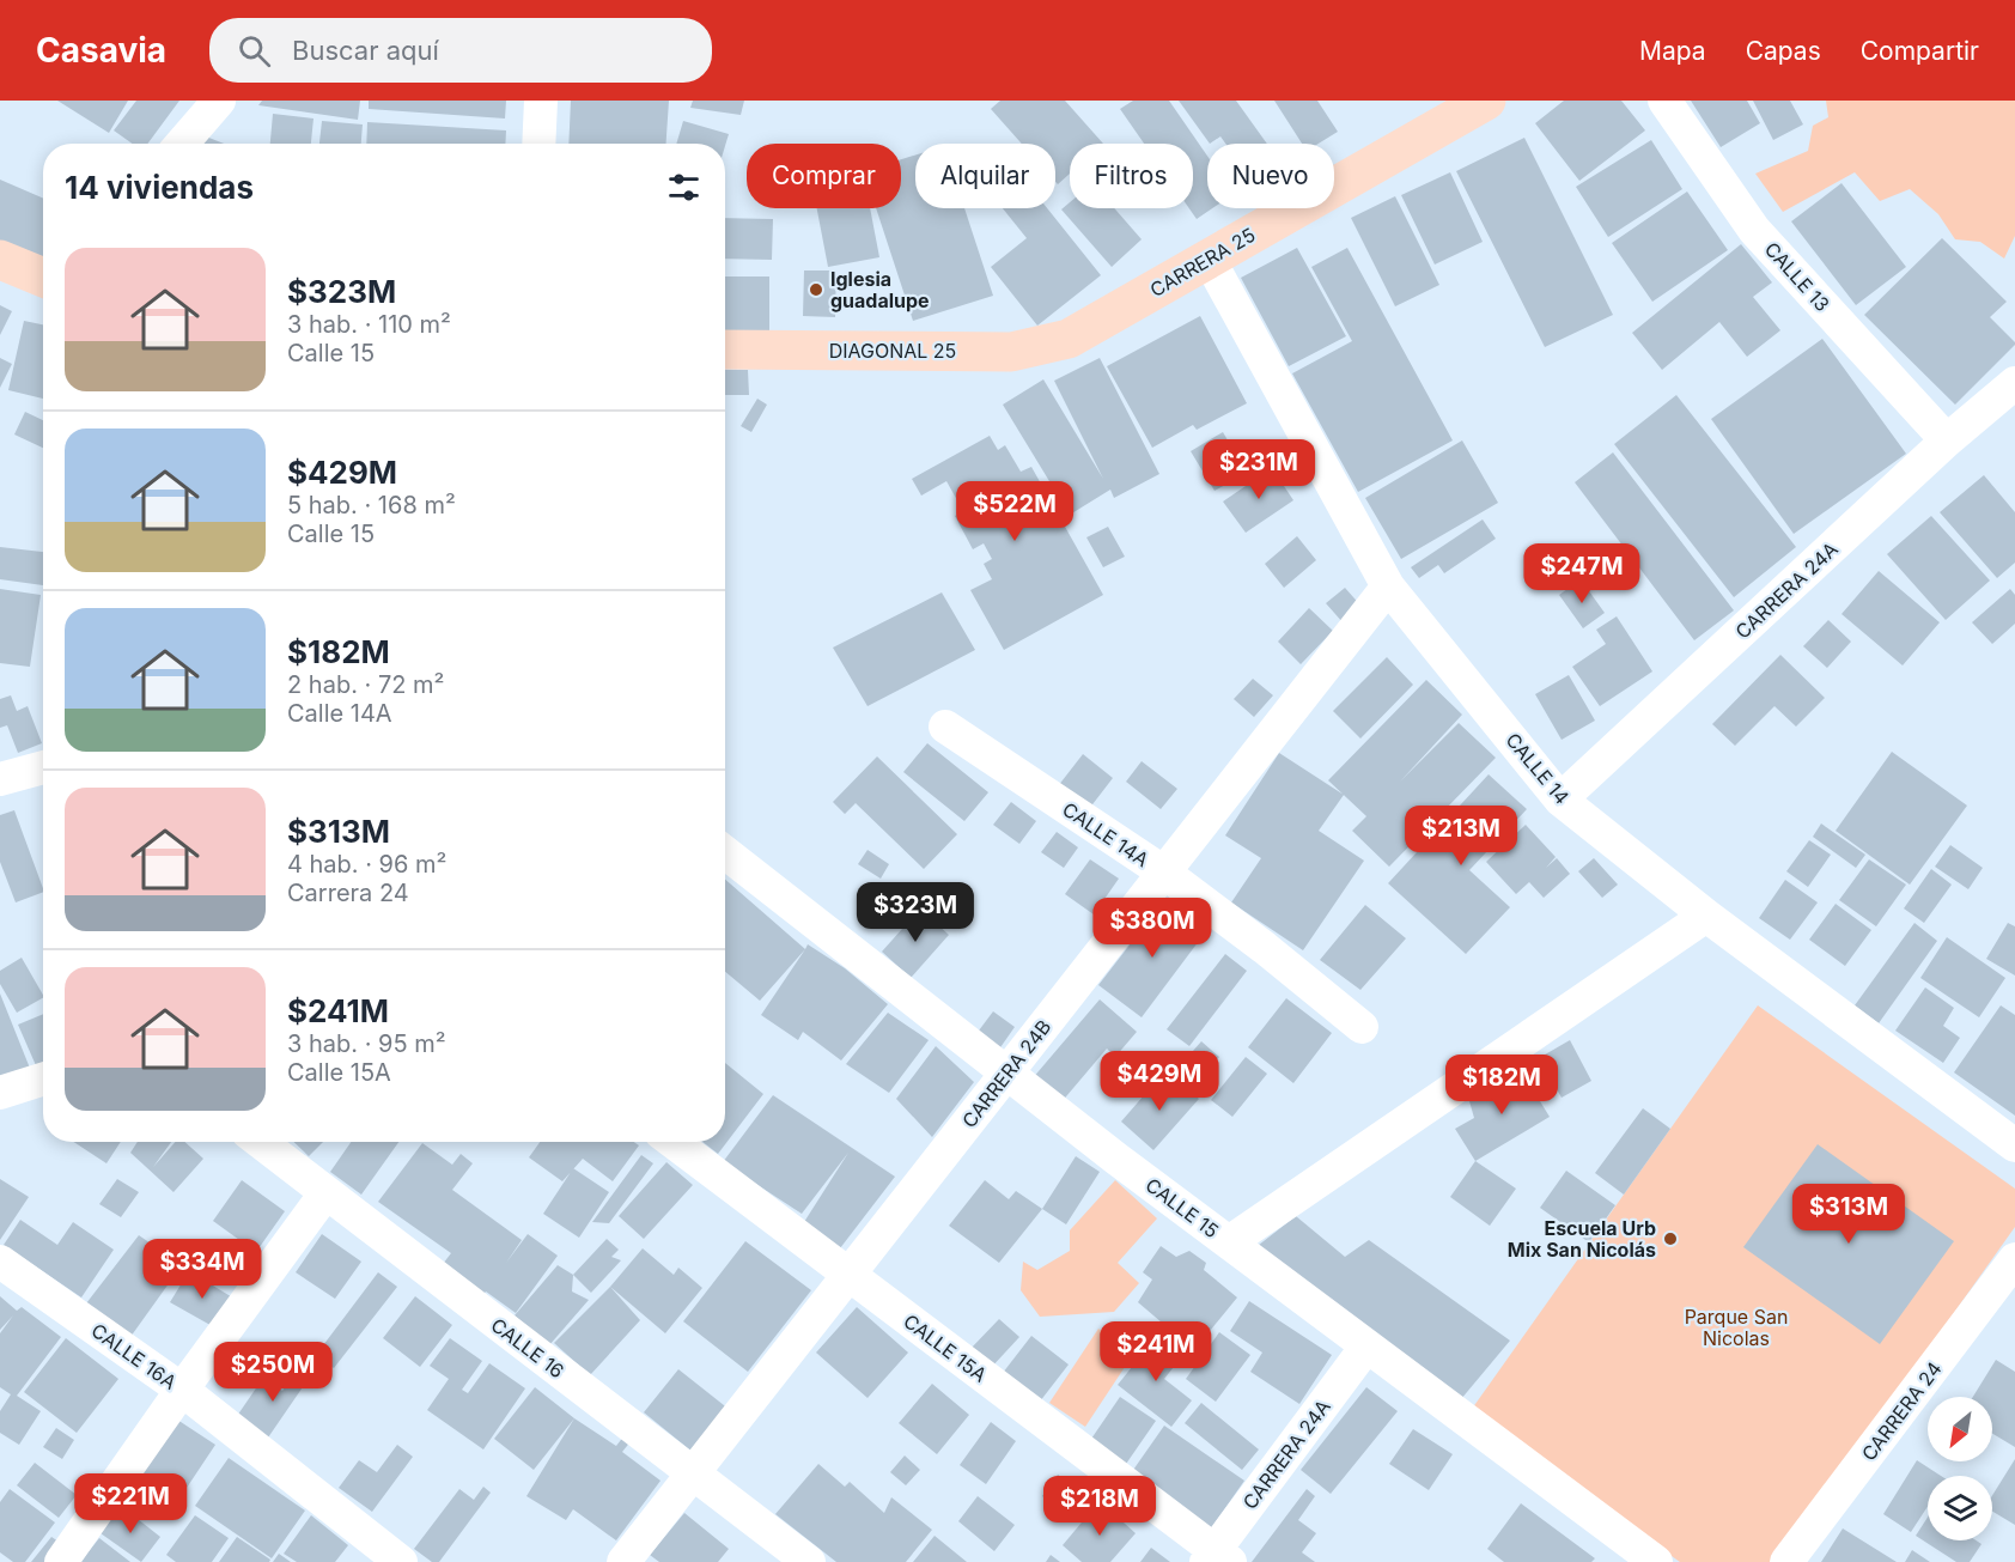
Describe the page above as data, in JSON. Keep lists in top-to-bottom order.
{
  "streets": {
    "main road": ["CARRERA 25", "DIAGONAL 25"],
    "street": [
      "CALLE 13",
      "CARRERA 24A",
      "CALLE 14",
      "CALLE 14A",
      "CARRERA 24B",
      "CALLE 15",
      "CALLE 16",
      "CALLE 15A",
      "CALLE 16A",
      "CARRERA 24"
    ]
  },
  "crossings": [
    ["CARRERA 25", "DIAGONAL 25"],
    ["CARRERA 25", "CALLE 14"],
    ["CALLE 13", "CARRERA 24A"],
    ["CARRERA 24A", "CALLE 14"],
    ["CARRERA 24A", "CALLE 15"],
    ["CARRERA 24A", "CALLE 15A"],
    ["CALLE 14", "CARRERA 24B"],
    ["CALLE 14A", "CARRERA 24B"],
    ["CARRERA 24B", "CALLE 15"],
    ["CARRERA 24B", "CALLE 16"],
    ["CARRERA 24B", "CALLE 15A"]
  ],
  "parks": ["Parque San Nicolas"],
  "places": ["Iglesia guadalupe", "Escuela Urb Mix San Nicolás"],
  "north": "bottom left",
  "page": {
    "header": "Casavia",
    "search": "Buscar aquí",
    "nav": ["Mapa", "Capas", "Compartir"],
    "chip": [
      "Comprar",
      "Alquilar",
      "Filtros",
      "Nuevo"
    ],
    "heading": "14 viviendas",
    "list": [
      {
        "name": "$323M",
        "note": "3 hab. · 110 m² · Calle 15"
      },
      {
        "name": "$429M",
        "note": "5 hab. · 168 m² · Calle 15"
      },
      {
        "name": "$182M",
        "note": "2 hab. · 72 m² · Calle 14A"
      },
      {
        "name": "$313M",
        "note": "4 hab. · 96 m² · Carrera 24"
      },
      {
        "name": "$241M",
        "note": "3 hab. · 95 m² · Calle 15A"
      }
    ],
    "price": [
      "$231M",
      "$522M",
      "$247M",
      "$213M",
      "$323M",
      "$380M",
      "$429M",
      "$182M",
      "$313M",
      "$334M",
      "$241M",
      "$250M",
      "$221M",
      "$218M"
    ]
  }
}
